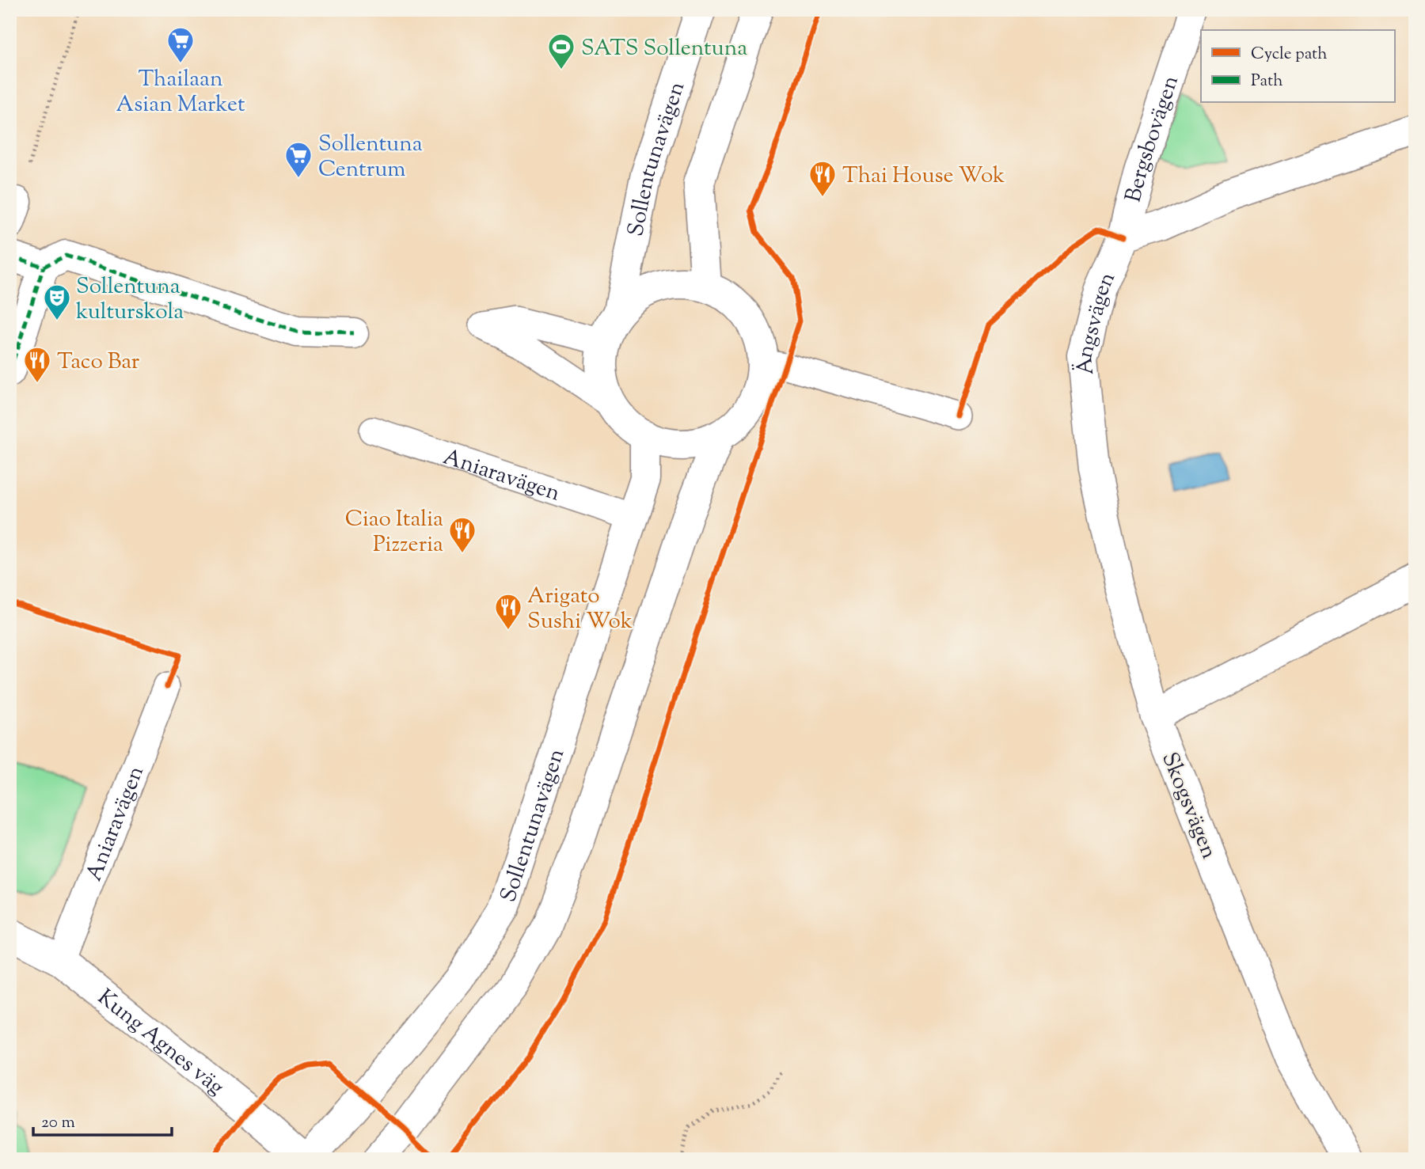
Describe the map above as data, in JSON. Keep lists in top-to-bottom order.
{
  "streets": {
    "street": [
      "Bergsbovägen",
      "Sollentunavägen",
      "Ängsvägen",
      "Skogsvägen",
      "Kung Agnes väg"
    ],
    "lane": ["Aniaravägen"]
  },
  "crossings": [
    ["Bergsbovägen", "Ängsvägen"],
    ["Sollentunavägen", "Aniaravägen"],
    ["Sollentunavägen", "Kung Agnes väg"],
    ["Ängsvägen", "Skogsvägen"],
    ["Aniaravägen", "Kung Agnes väg"]
  ],
  "places": {
    "supermarket": ["Thailaan Asian Market", "Sollentuna Centrum"],
    "sports": ["SATS Sollentuna"],
    "restaurant": [
      "Thai House Wok",
      "Taco Bar",
      "Ciao Italia Pizzeria",
      "Arigato Sushi Wok"
    ],
    "theatre": ["Sollentuna kulturskola"]
  },
  "legend": ["Cycle path", "Path"],
  "scale_bar": "20 m"
}
